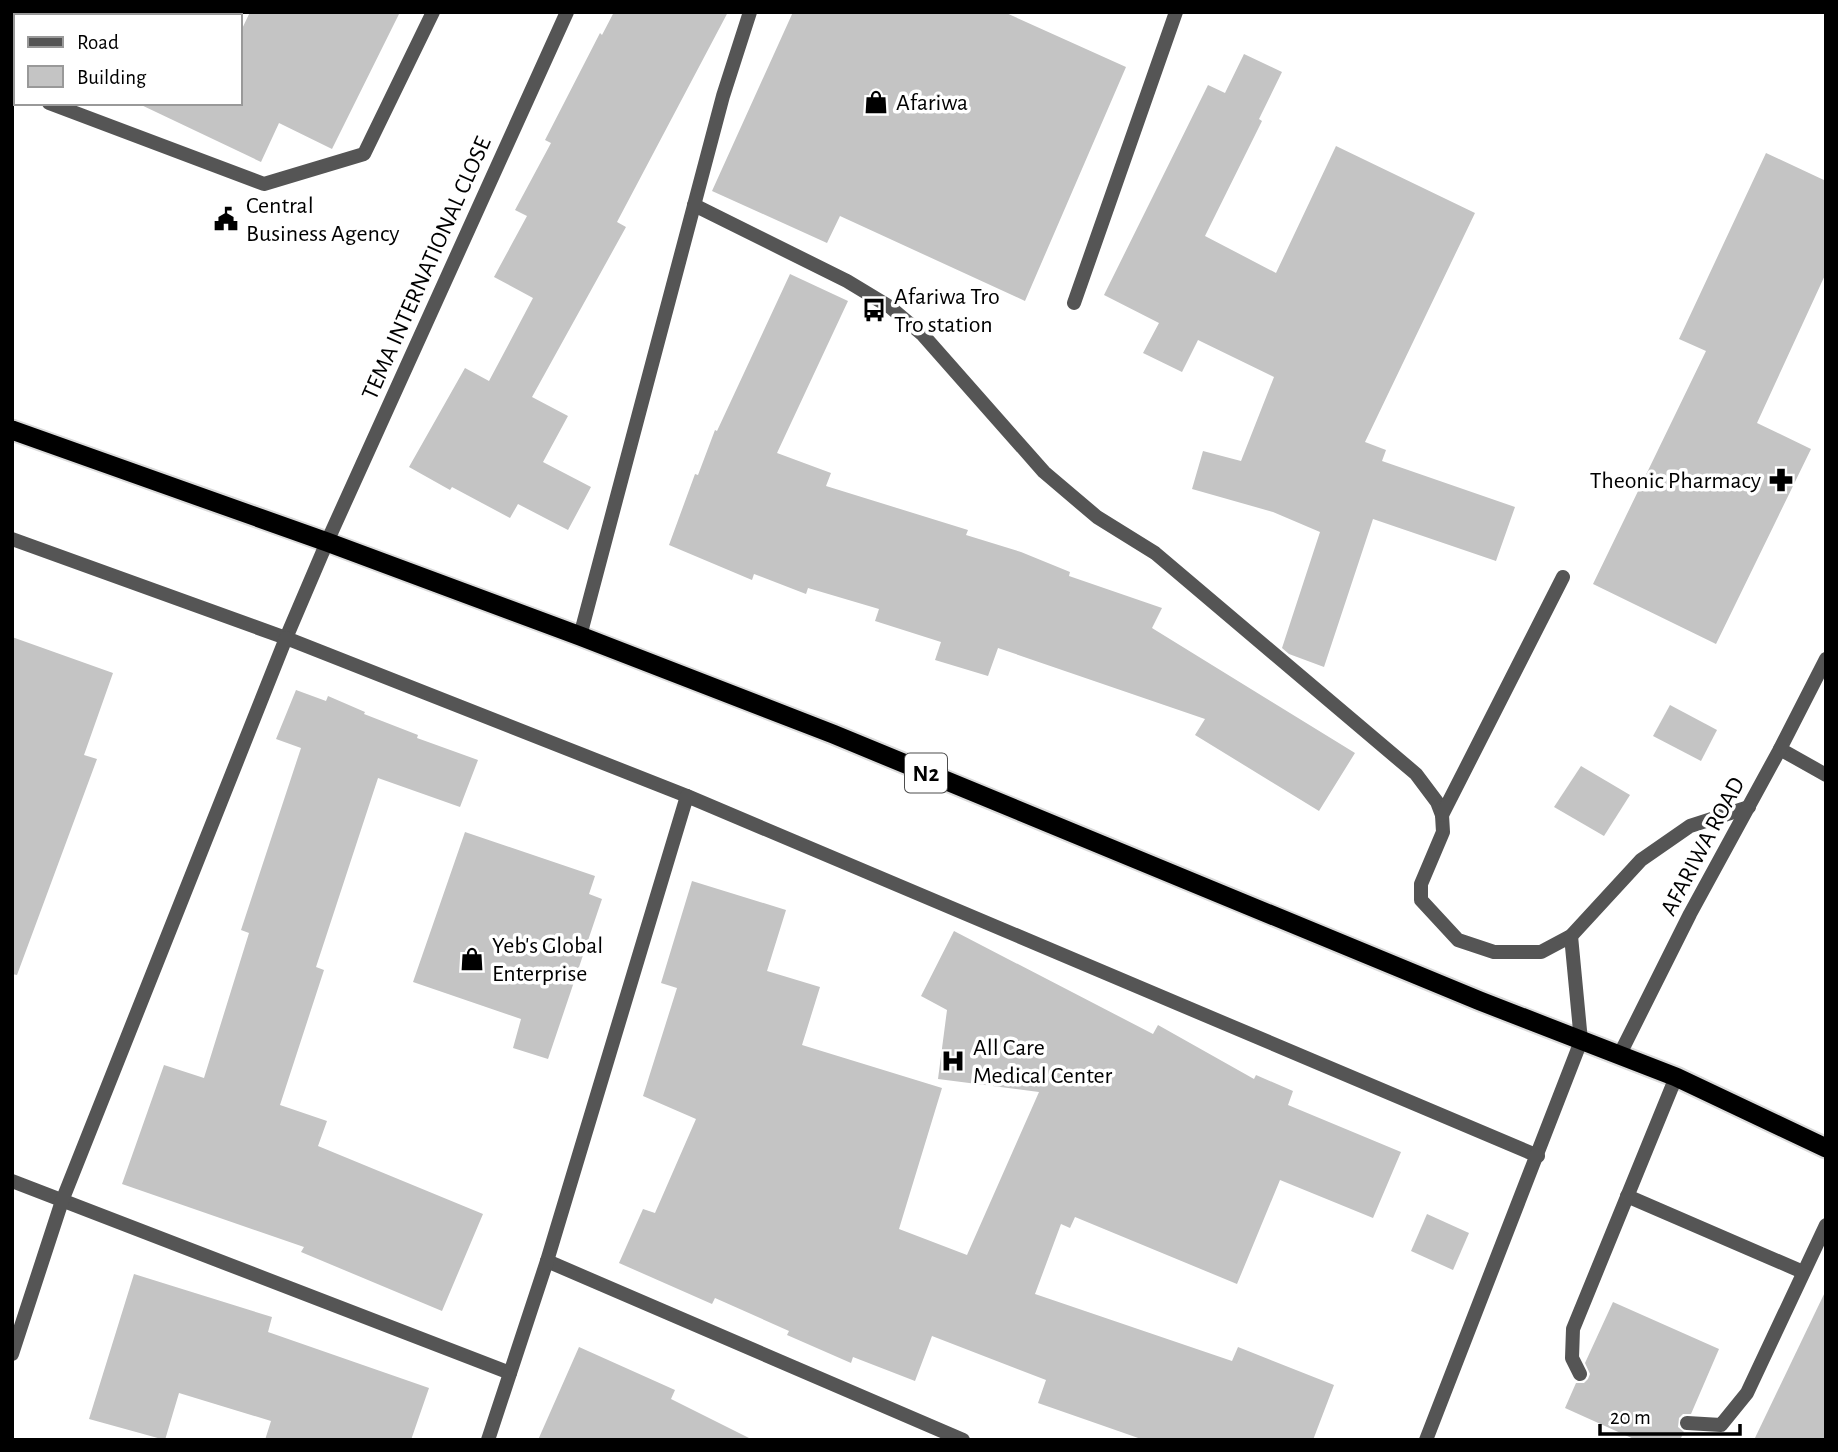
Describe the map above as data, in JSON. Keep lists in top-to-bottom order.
{
  "streets": {
    "highway": ["N2"],
    "street": ["TEMA INTERNATIONAL CLOSE", "AFARIWA ROAD"]
  },
  "crossings": [
    ["TEMA INTERNATIONAL CLOSE", "N2"],
    ["N2", "AFARIWA ROAD"]
  ],
  "places": {
    "shop": ["Afariwa", "Yeb's Global Enterprise"],
    "public building": ["Central Business Agency"],
    "bus stop": ["Afariwa Tro Tro station"],
    "pharmacy": ["Theonic Pharmacy"],
    "hospital": ["All Care Medical Center"]
  },
  "legend": ["Road", "Building"],
  "scale_bar": "20 m"
}
